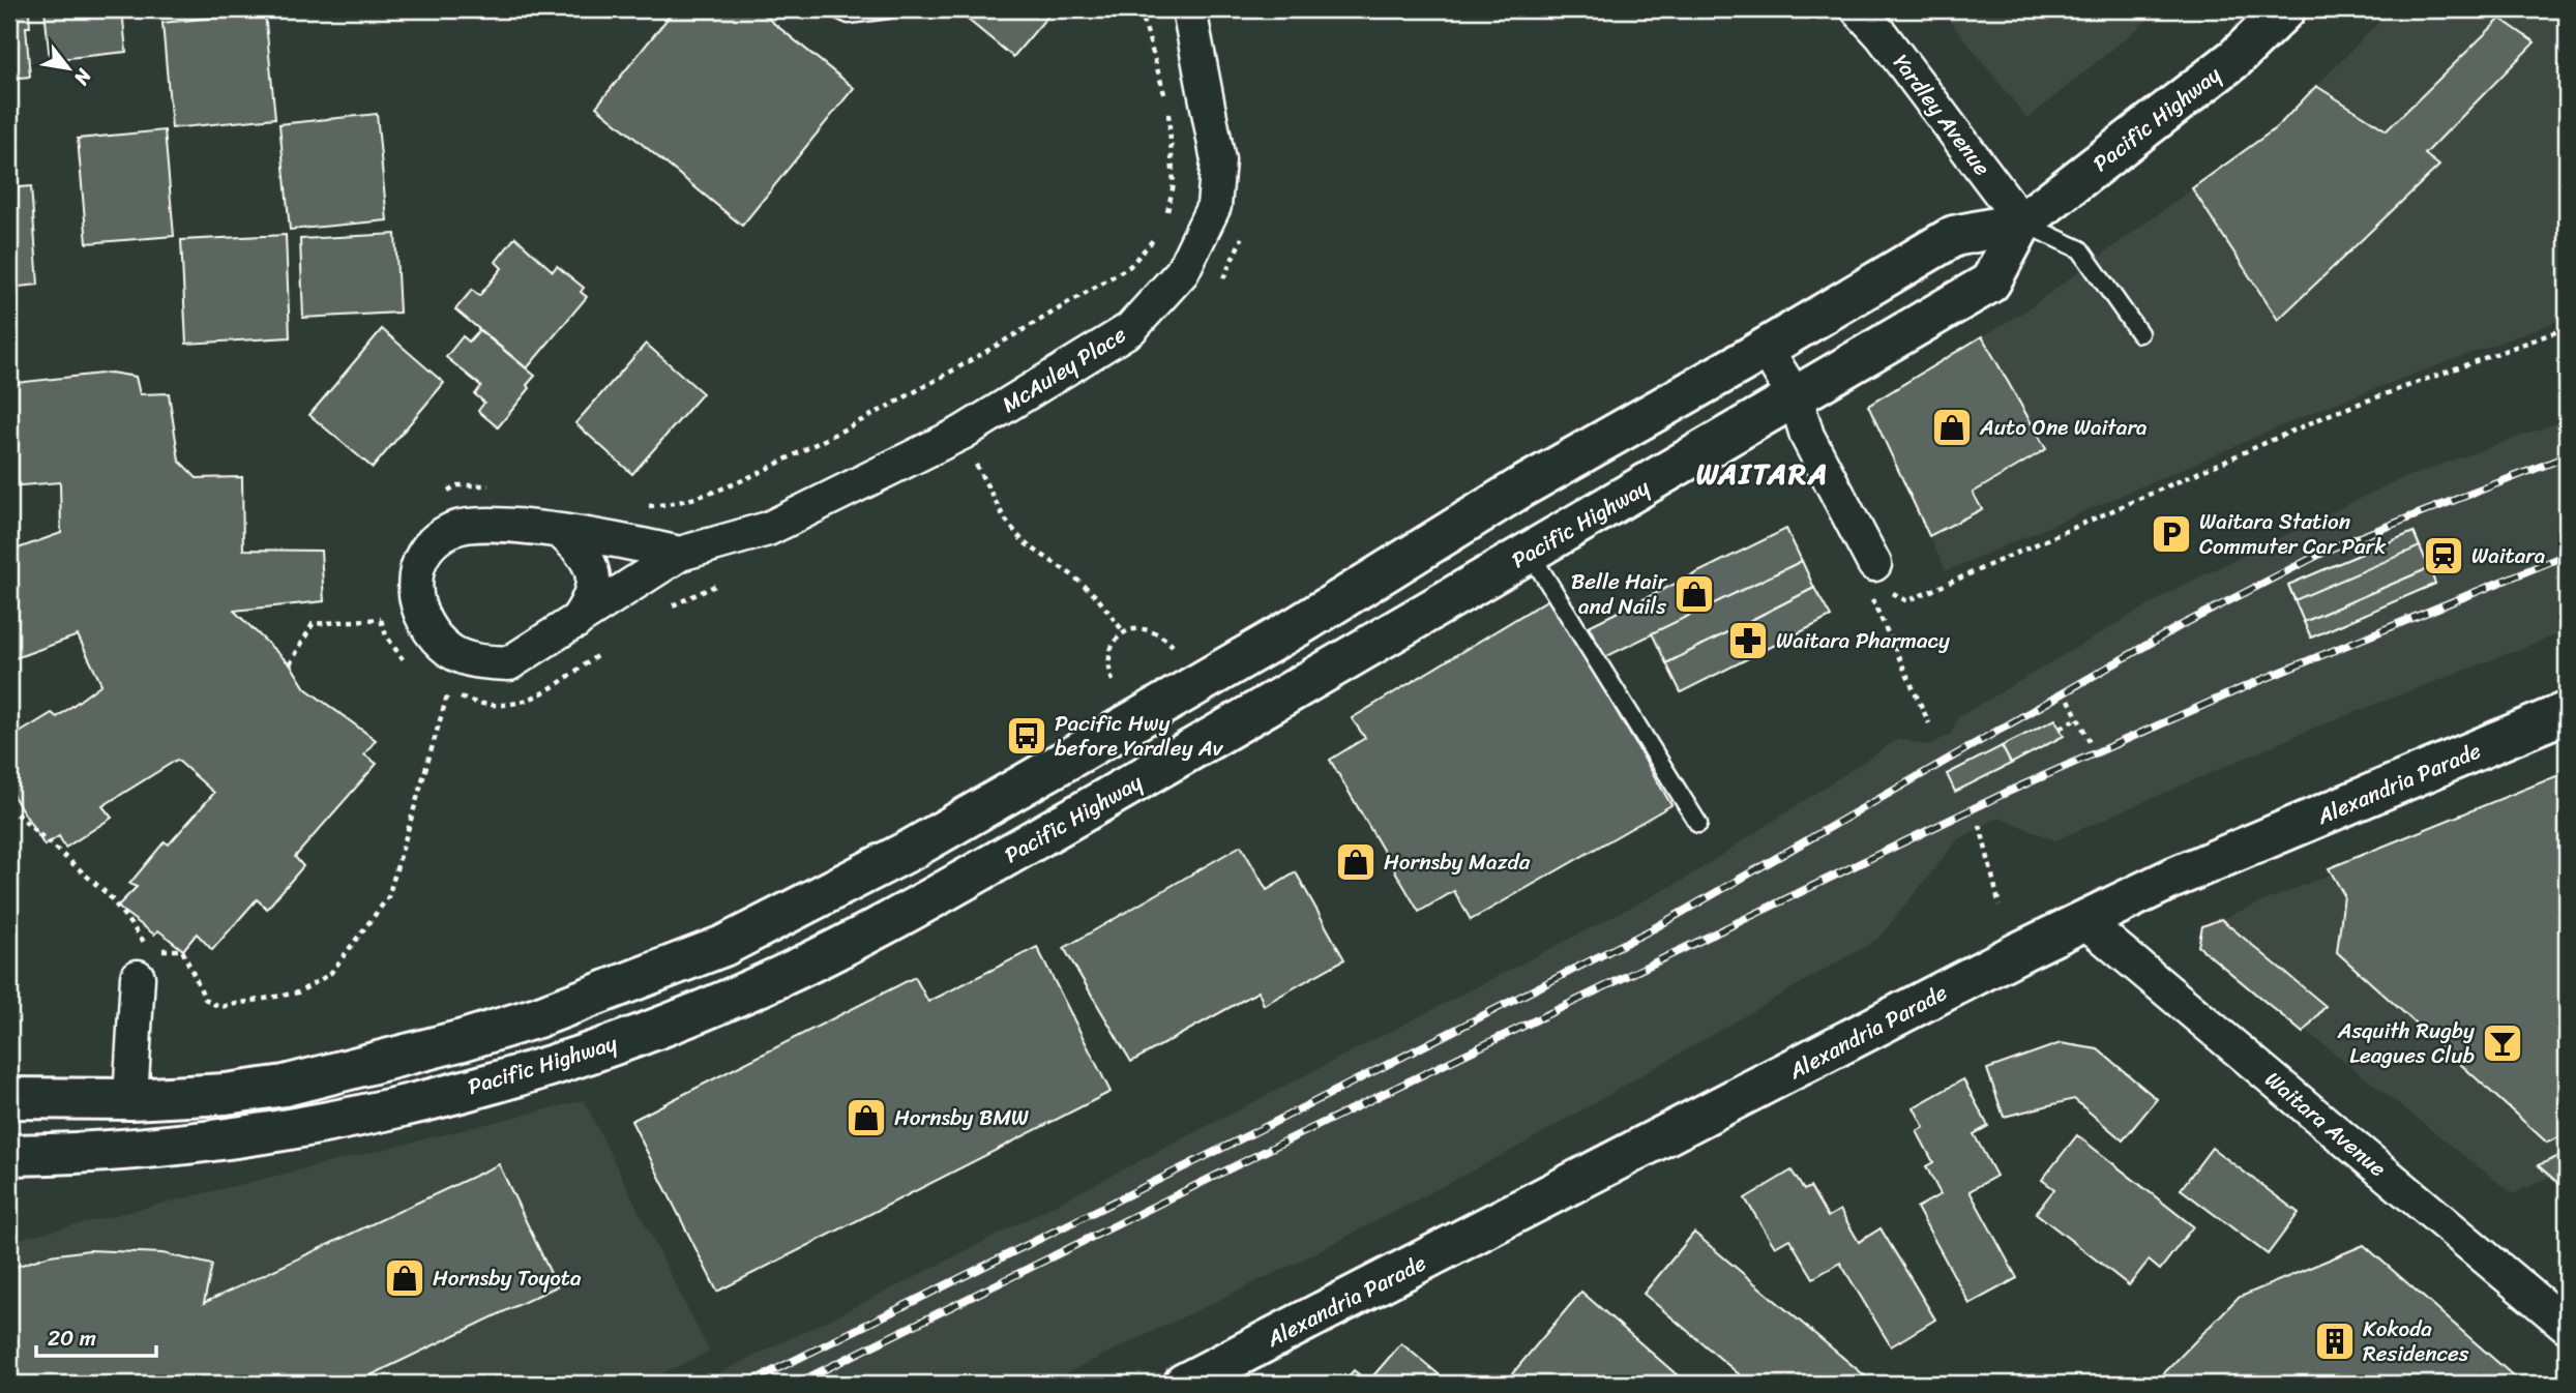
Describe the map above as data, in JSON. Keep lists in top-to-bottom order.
{
  "streets": {
    "main road": ["Pacific Highway", "Alexandria Parade"],
    "street": ["Yardley Avenue", "McAuley Place", "Waitara Avenue"]
  },
  "crossings": [
    ["Yardley Avenue", "Pacific Highway"],
    ["Alexandria Parade", "Waitara Avenue"]
  ],
  "districts": ["WAITARA"],
  "places": {
    "shop": [
      "Auto One Waitara",
      "Belle Hair and Nails",
      "Hornsby Mazda",
      "Hornsby BMW",
      "Hornsby Toyota"
    ],
    "parking": ["Waitara Station Commuter Car Park"],
    "station": ["Waitara"],
    "pharmacy": ["Waitara Pharmacy"],
    "bus stop": ["Pacific Hwy before Yardley Av"],
    "bar": ["Asquith Rugby Leagues Club"],
    "building": ["Kokoda Residences"]
  },
  "scale_bar": "20 m",
  "north": "bottom right"
}
